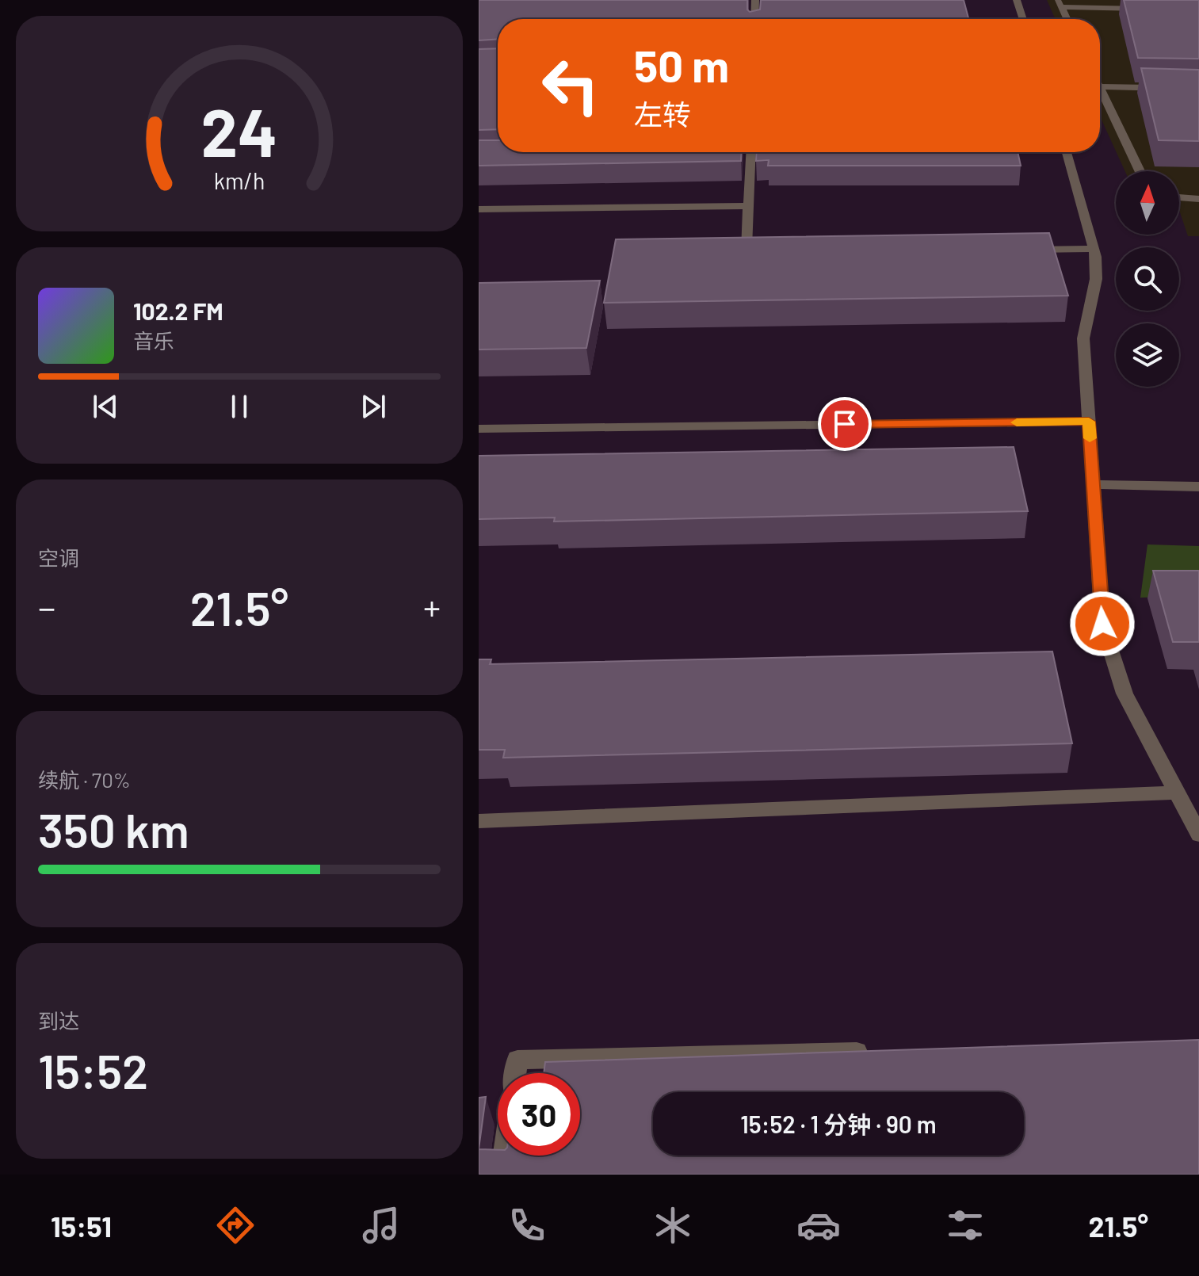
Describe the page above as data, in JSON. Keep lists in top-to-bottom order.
{
  "north": "top",
  "page": {
    "turn": ["50 m", "左转"],
    "song": ["102.2 FM", "音乐"],
    "tile": [
      "空调",
      ["续航 · 70%", "350 km"],
      ["到达", "15:52"]
    ],
    "heat": ["−", "21.5°", "+"],
    "limit": "30",
    "trip": "15:52 · 1 分钟 · 90 m",
    "tabs": ["15:51", "21.5°"],
    "gauge": ["24", "km/h"]
  }
}
